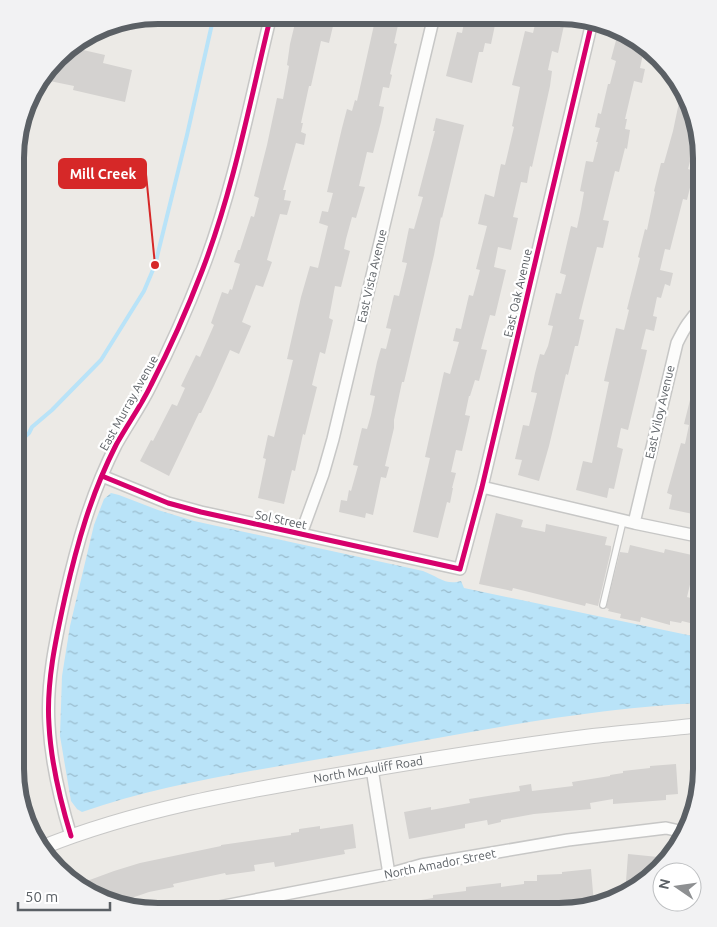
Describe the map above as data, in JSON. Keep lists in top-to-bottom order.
{
  "streets": {
    "street": [
      "East Vista Avenue",
      "East Oak Avenue",
      "East Murray Avenue",
      "East Viloy Avenue",
      "Sol Street",
      "North McAuliff Road",
      "North Amador Street"
    ]
  },
  "crossings": [
    ["East Vista Avenue", "Sol Street"],
    ["East Oak Avenue", "Sol Street"],
    ["East Murray Avenue", "Sol Street"],
    ["East Murray Avenue", "North McAuliff Road"]
  ],
  "places": ["Mill Creek"],
  "scale_bar": "50 m",
  "north": "left"
}
